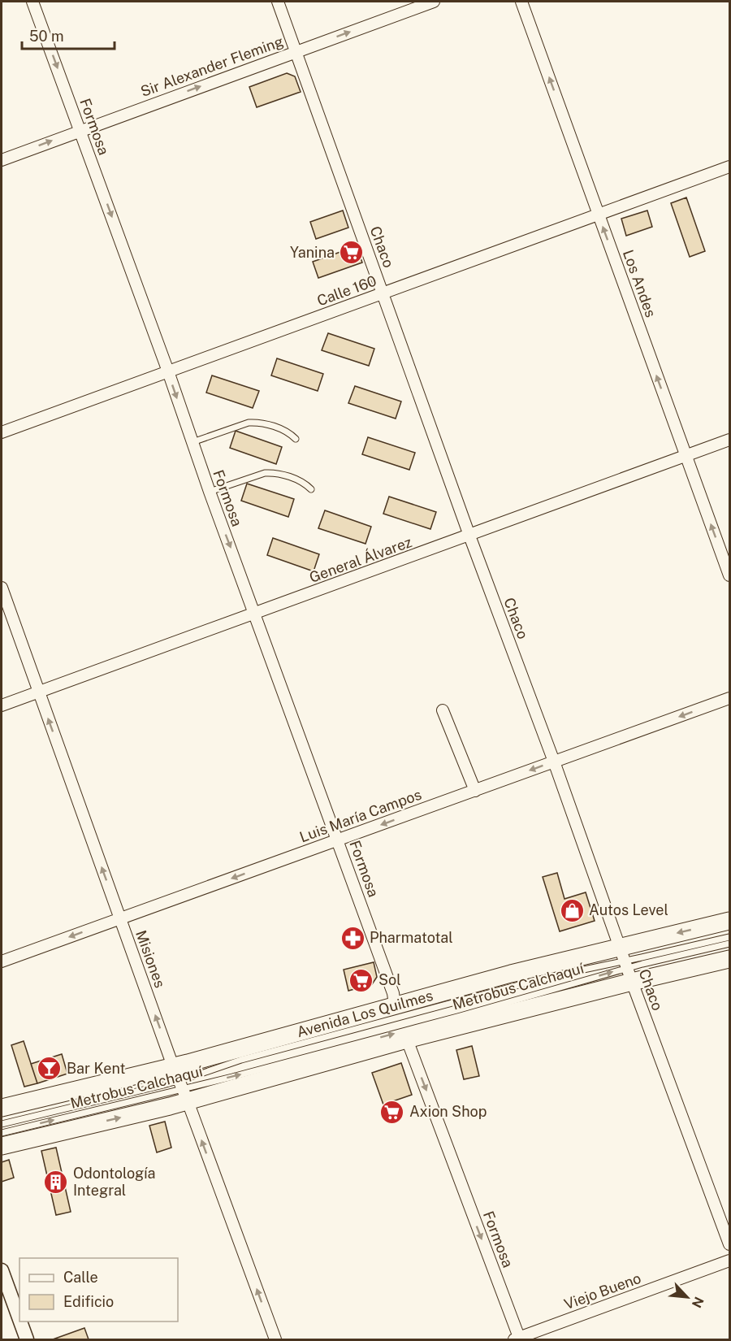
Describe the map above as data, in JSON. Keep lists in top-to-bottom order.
{
  "streets": {
    "main road": ["Avenida Los Quilmes"],
    "street": [
      "Sir Alexander Fleming",
      "Formosa",
      "Chaco",
      "Los Andes",
      "Calle 160",
      "General Álvarez",
      "Luis María Campos",
      "Misiones",
      "Viejo Bueno"
    ],
    "lane": ["Metrobus Calchaquí"]
  },
  "crossings": [
    ["Sir Alexander Fleming", "Formosa"],
    ["Sir Alexander Fleming", "Chaco"],
    ["Formosa", "Calle 160"],
    ["Formosa", "General Álvarez"],
    ["Formosa", "Luis María Campos"],
    ["Formosa", "Metrobus Calchaquí"],
    ["Formosa", "Avenida Los Quilmes"],
    ["Formosa", "Viejo Bueno"],
    ["Chaco", "Calle 160"],
    ["Chaco", "General Álvarez"],
    ["Chaco", "Luis María Campos"],
    ["Chaco", "Metrobus Calchaquí"],
    ["Chaco", "Avenida Los Quilmes"],
    ["Los Andes", "Calle 160"],
    ["Los Andes", "General Álvarez"],
    ["General Álvarez", "Misiones"],
    ["Luis María Campos", "Misiones"],
    ["Misiones", "Metrobus Calchaquí"],
    ["Misiones", "Avenida Los Quilmes"],
    ["Metrobus Calchaquí", "Avenida Los Quilmes"]
  ],
  "one_way": [
    "Sir Alexander Fleming",
    "Formosa",
    "Los Andes",
    "Luis María Campos",
    "Misiones"
  ],
  "places": {
    "supermarket": ["Yanina", "Sol", "Axion Shop"],
    "shop": ["Autos Level"],
    "pharmacy": ["Pharmatotal"],
    "bar": ["Bar Kent"],
    "building": ["Odontología Integral"]
  },
  "legend": ["Calle", "Edificio"],
  "scale_bar": "50 m",
  "north": "bottom right"
}
